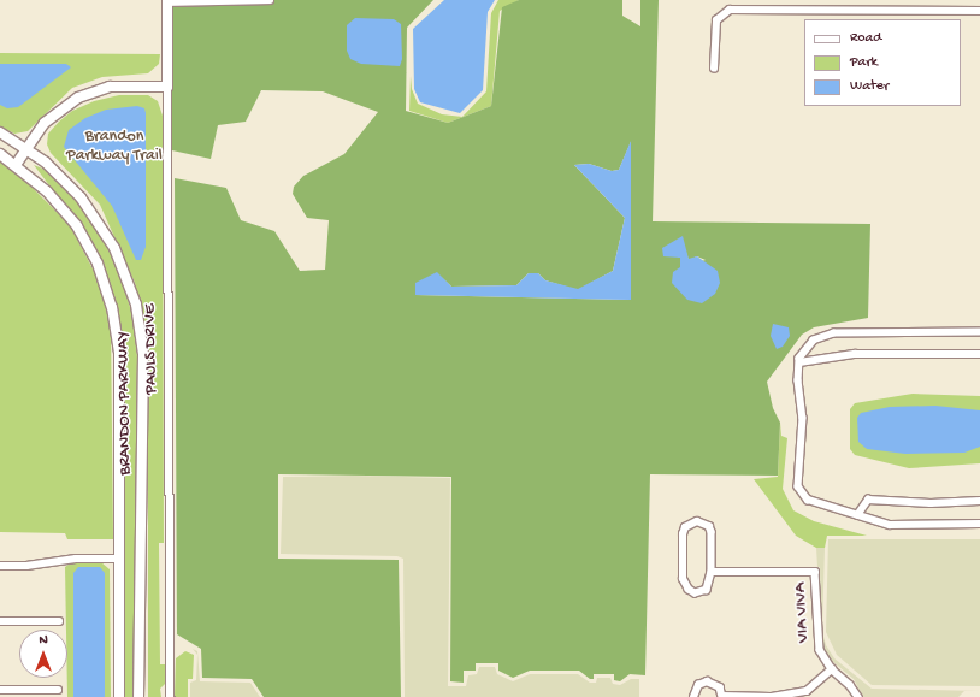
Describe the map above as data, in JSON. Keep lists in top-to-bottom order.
{
  "streets": {
    "main road": ["PAULS DRIVE", "BRANDON PARKWAY"],
    "street": ["VIA VIVA"]
  },
  "parks": ["Brandon Parkway Trail"],
  "legend": ["Road", "Park", "Water"],
  "north": "top"
}
